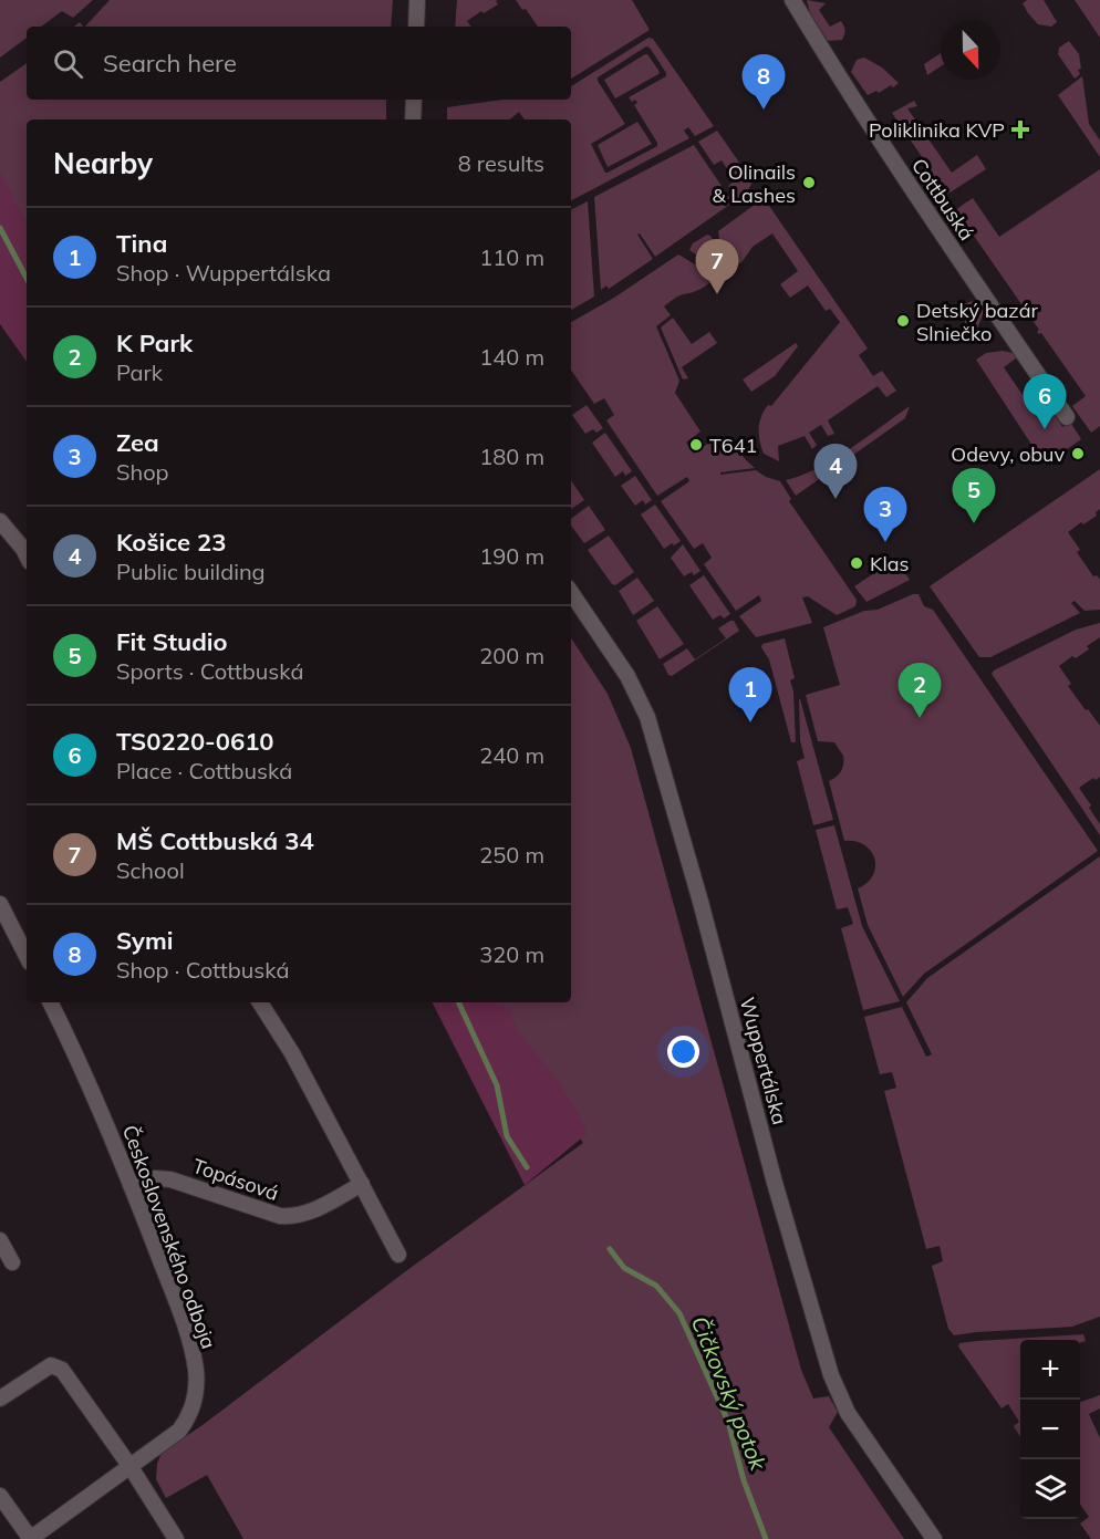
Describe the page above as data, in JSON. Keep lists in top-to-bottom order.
{
  "streets": {
    "street": [
      "Cottbuská",
      "Wuppertálska",
      "Topásová",
      "Československého odboja"
    ]
  },
  "crossings": [
    ["Topásová", "Československého odboja"]
  ],
  "water": ["Čičkovský potok"],
  "places": {
    "health": ["Poliklinika KVP"],
    "other": [
      "Olinails & Lashes",
      "Detský bazár Slniečko",
      "T641",
      "Odevy, obuv",
      "Klas"
    ]
  },
  "north": "bottom",
  "page": {
    "search": "Search here",
    "pins": [
      "8",
      "7",
      "6",
      "4",
      "5",
      "3",
      "2",
      "1"
    ],
    "heading": ["Nearby", "8 results"],
    "list": [
      {
        "mark": "1",
        "name": "Tina",
        "note": "Shop · Wuppertálska",
        "value": "110 m"
      },
      {
        "mark": "2",
        "name": "K Park",
        "note": "Park",
        "value": "140 m"
      },
      {
        "mark": "3",
        "name": "Zea",
        "note": "Shop",
        "value": "180 m"
      },
      {
        "mark": "4",
        "name": "Košice 23",
        "note": "Public building",
        "value": "190 m"
      },
      {
        "mark": "5",
        "name": "Fit Studio",
        "note": "Sports · Cottbuská",
        "value": "200 m"
      },
      {
        "mark": "6",
        "name": "TS0220-0610",
        "note": "Place · Cottbuská",
        "value": "240 m"
      },
      {
        "mark": "7",
        "name": "MŠ Cottbuská 34",
        "note": "School",
        "value": "250 m"
      },
      {
        "mark": "8",
        "name": "Symi",
        "note": "Shop · Cottbuská",
        "value": "320 m"
      }
    ],
    "map_buttons": ["+", "−"]
  }
}
